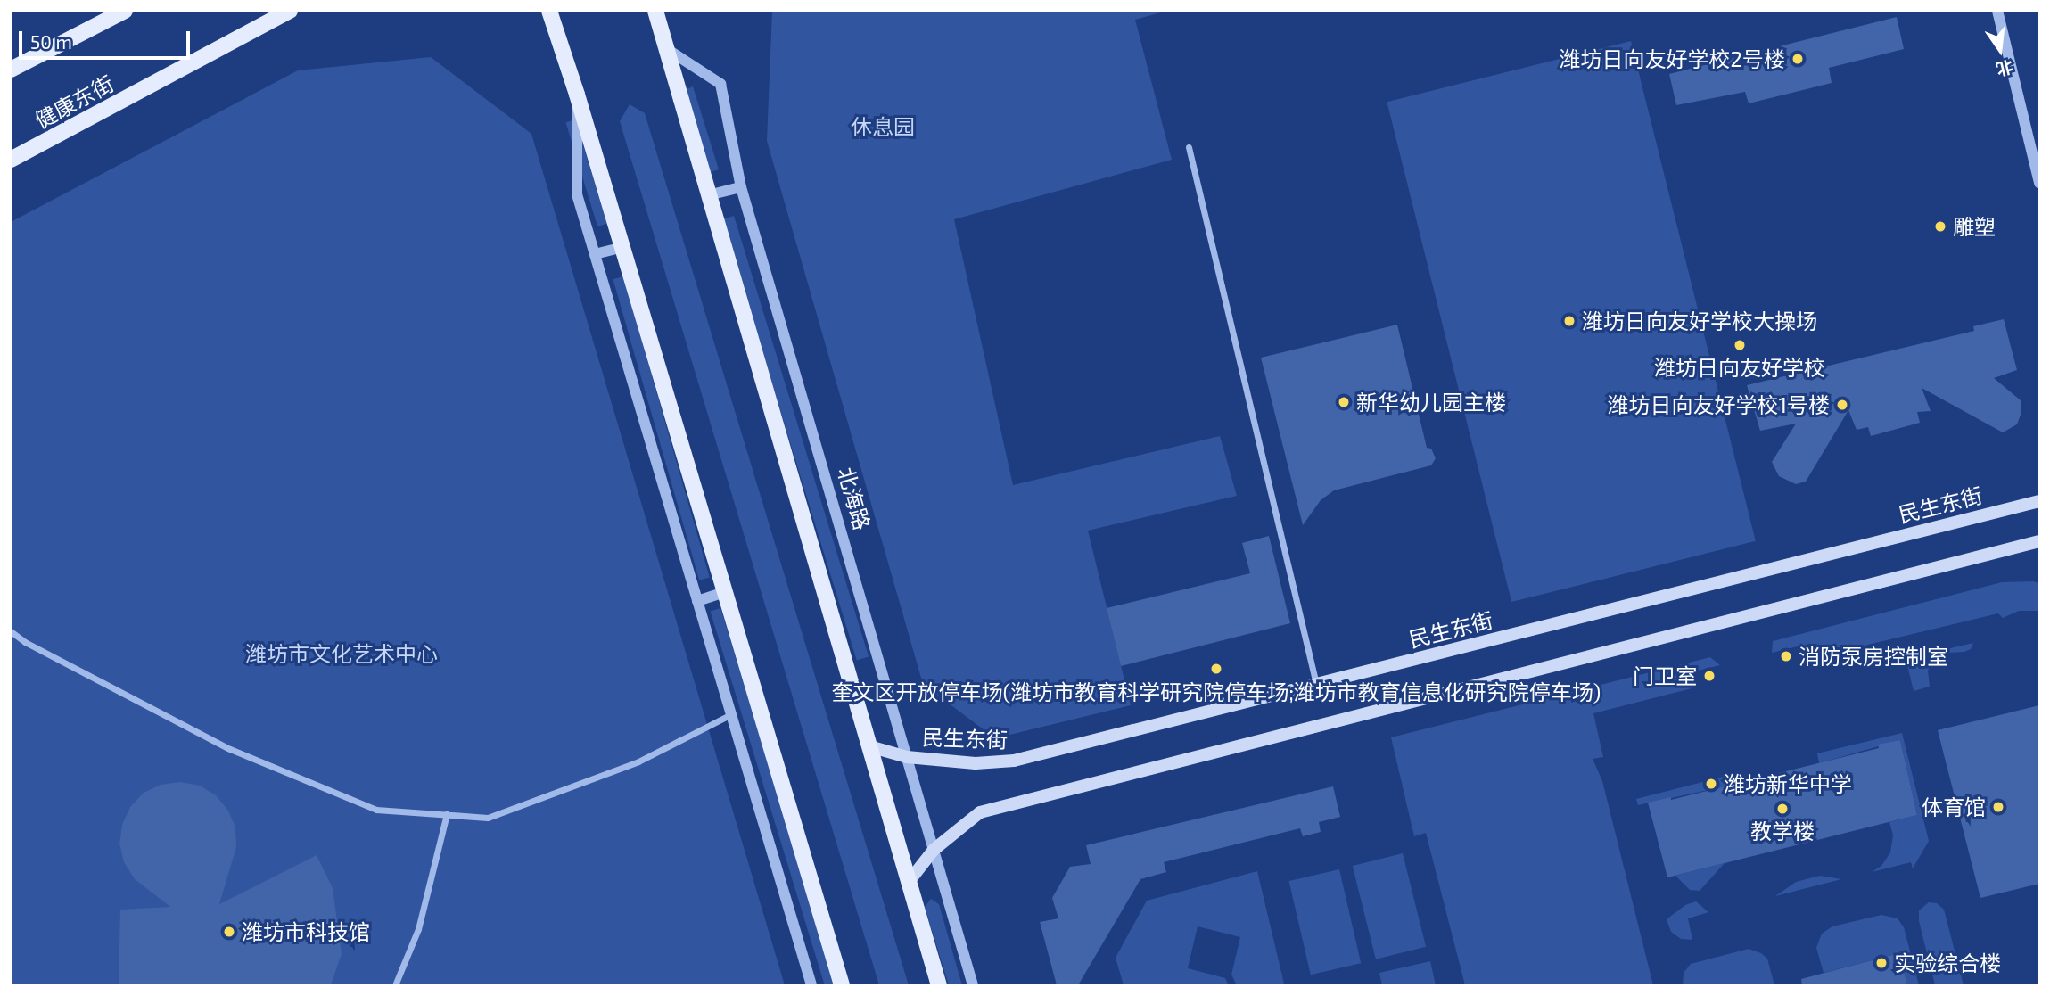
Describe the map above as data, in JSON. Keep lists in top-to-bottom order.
{
  "streets": {
    "main road": ["健康东街", "民生东街"],
    "street": ["北海路"]
  },
  "crossings": [
    ["北海路", "民生东街"]
  ],
  "parks": ["休息园", "潍坊市文化艺术中心"],
  "places": [
    "潍坊日向友好学校2号楼",
    "雕塑",
    "潍坊日向友好学校大操场",
    "潍坊日向友好学校",
    "新华幼儿园主楼",
    "潍坊日向友好学校1号楼",
    "消防泵房控制室",
    "奎文区开放停车场(潍坊市教育科学研究院停车场;潍坊市教育信息化研究院停车场)",
    "门卫室",
    "潍坊新华中学",
    "体育馆",
    "教学楼",
    "潍坊市科技馆",
    "实验综合楼"
  ],
  "scale_bar": "50 m",
  "north": "bottom"
}
